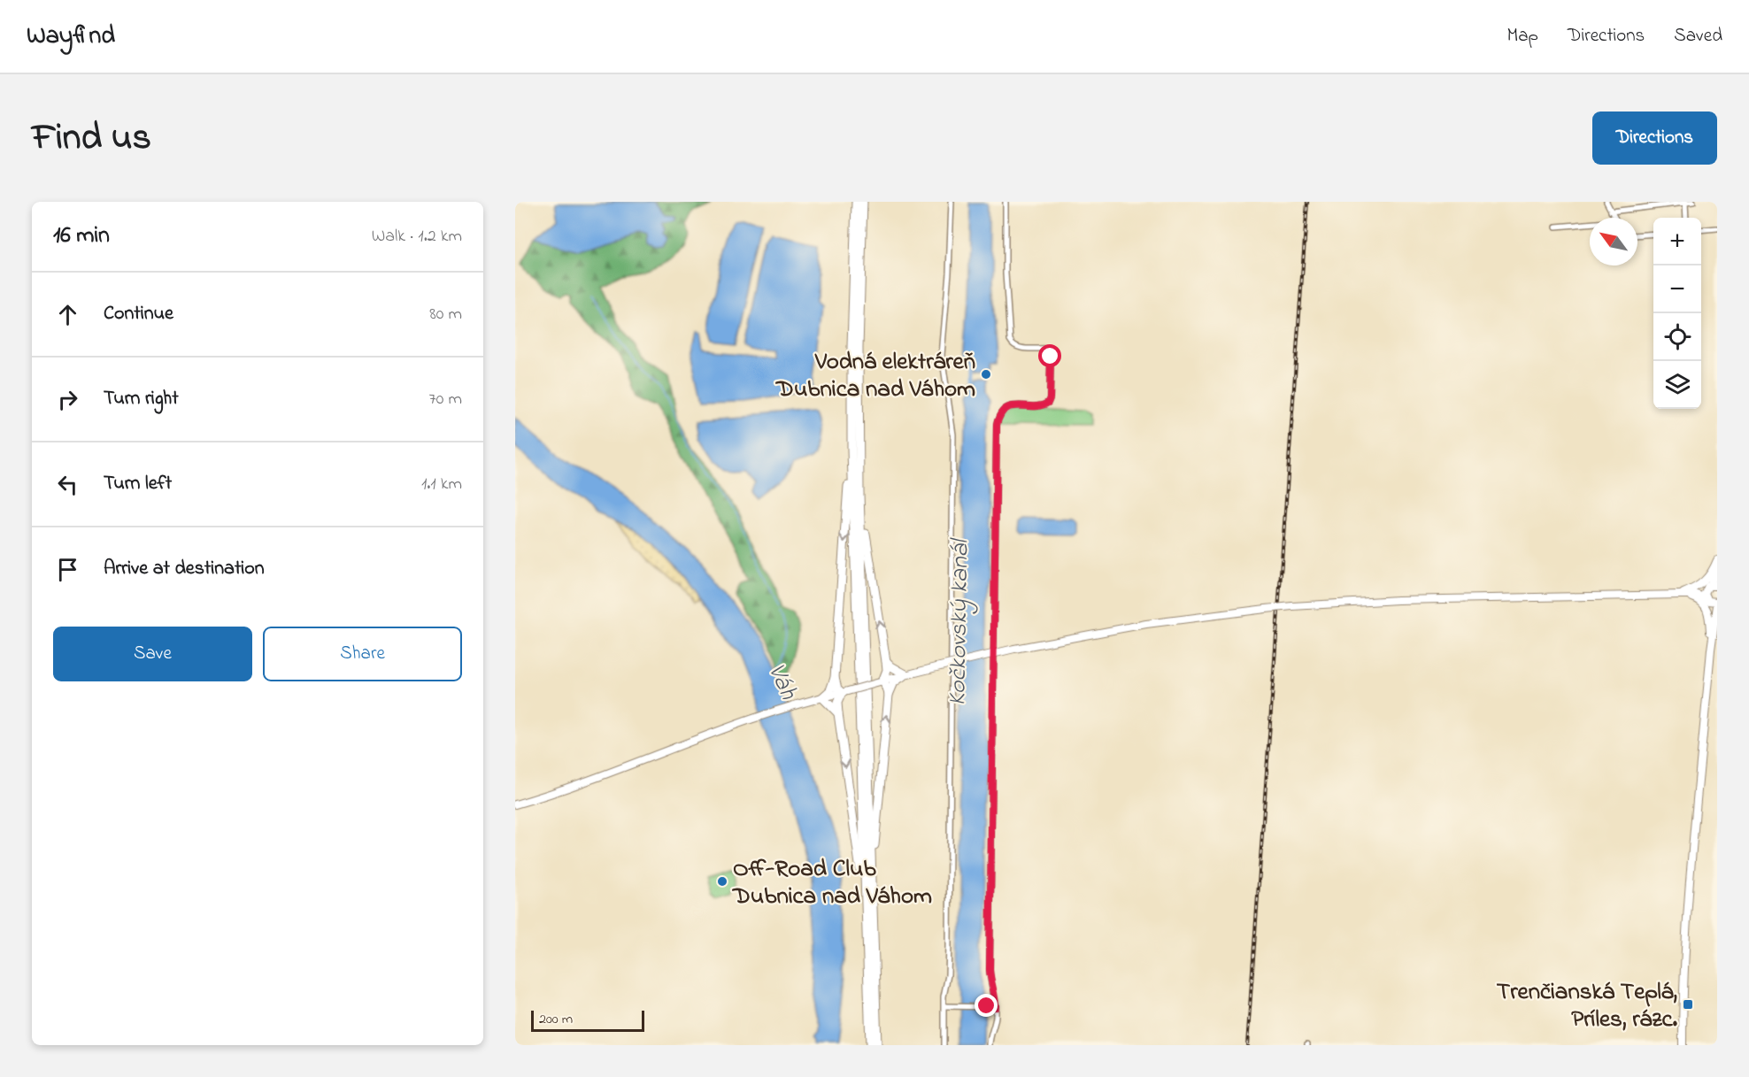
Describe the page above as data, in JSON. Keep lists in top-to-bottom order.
{
  "water": ["Kočkovský kanál", "Váh"],
  "places": {
    "other": ["Vodná elektráreň Dubnica nad Váhom", "Off-Road Club Dubnica nad Váhom"],
    "transit": ["Trenčianská Teplá, Príles, rázc."]
  },
  "scale_bar": "200 m",
  "north": "top left",
  "page": {
    "header": "Wayfind",
    "nav": ["Map", "Directions", "Saved"],
    "title": "Find us",
    "buttons": [
      "Directions",
      ["Save", "Share"]
    ],
    "heading": ["16 min", "Walk · 1.2 km"],
    "map_buttons": ["+", "−"],
    "list": [
      ["Continue", "80 m"],
      ["Turn right", "70 m"],
      ["Turn left", "1.1 km"],
      "Arrive at destination"
    ],
    "scale": "200 m"
  }
}
